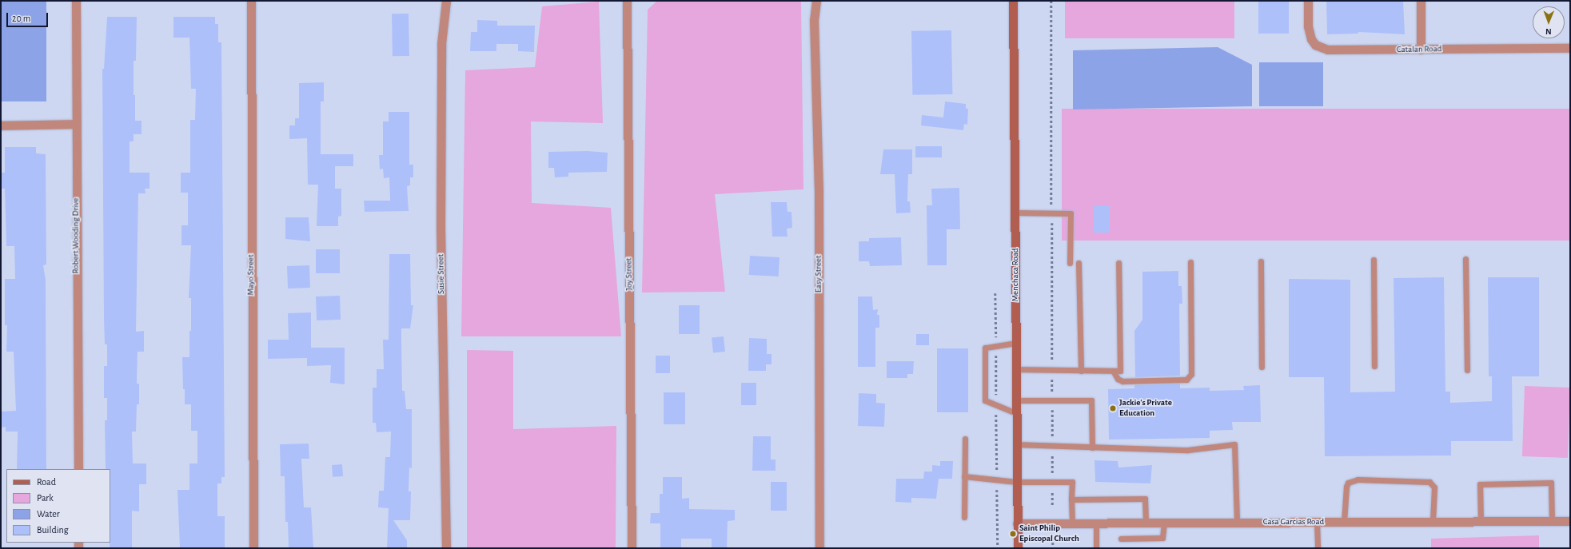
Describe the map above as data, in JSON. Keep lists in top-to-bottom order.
{
  "streets": {
    "main road": ["Menchaca Road"],
    "street": [
      "Catalan Road",
      "Robert Wooding Drive",
      "Susie Street",
      "Joy Street",
      "Easy Street",
      "Mayo Street",
      "Casa Garcias Road"
    ]
  },
  "crossings": [
    ["Menchaca Road", "Casa Garcias Road"]
  ],
  "places": ["Jackie's Private Education", "Saint Philip Episcopal Church"],
  "legend": [
    "Road",
    "Park",
    "Water",
    "Building"
  ],
  "scale_bar": "20 m",
  "north": "bottom"
}
